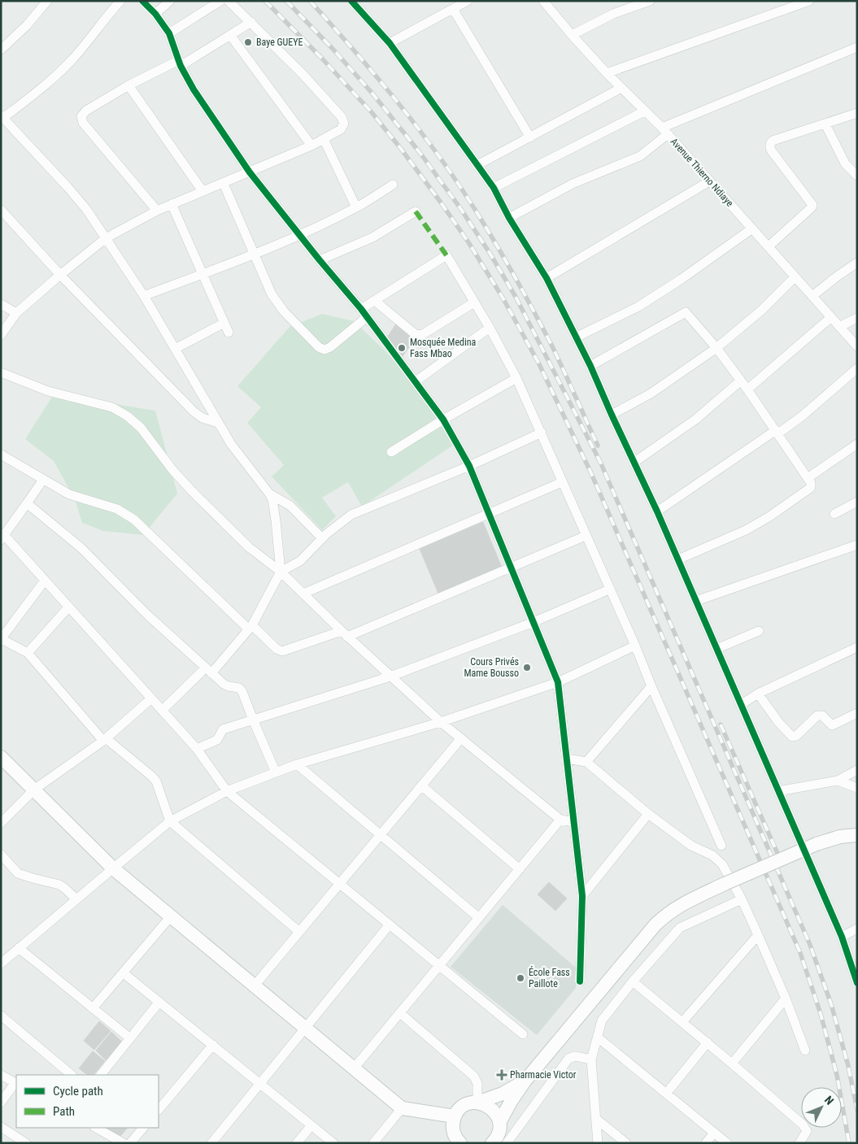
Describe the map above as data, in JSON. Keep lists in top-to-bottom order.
{
  "streets": {
    "street": ["Avenue Thierno Ndiaye"]
  },
  "places": {
    "other": [
      "Baye GUEYE",
      "Mosquée Medina Fass Mbao",
      "Cours Privés Mame Bousso",
      "École Fass Paillote"
    ],
    "health": ["Pharmacie Victor"]
  },
  "legend": ["Cycle path", "Path"],
  "north": "top right"
}
